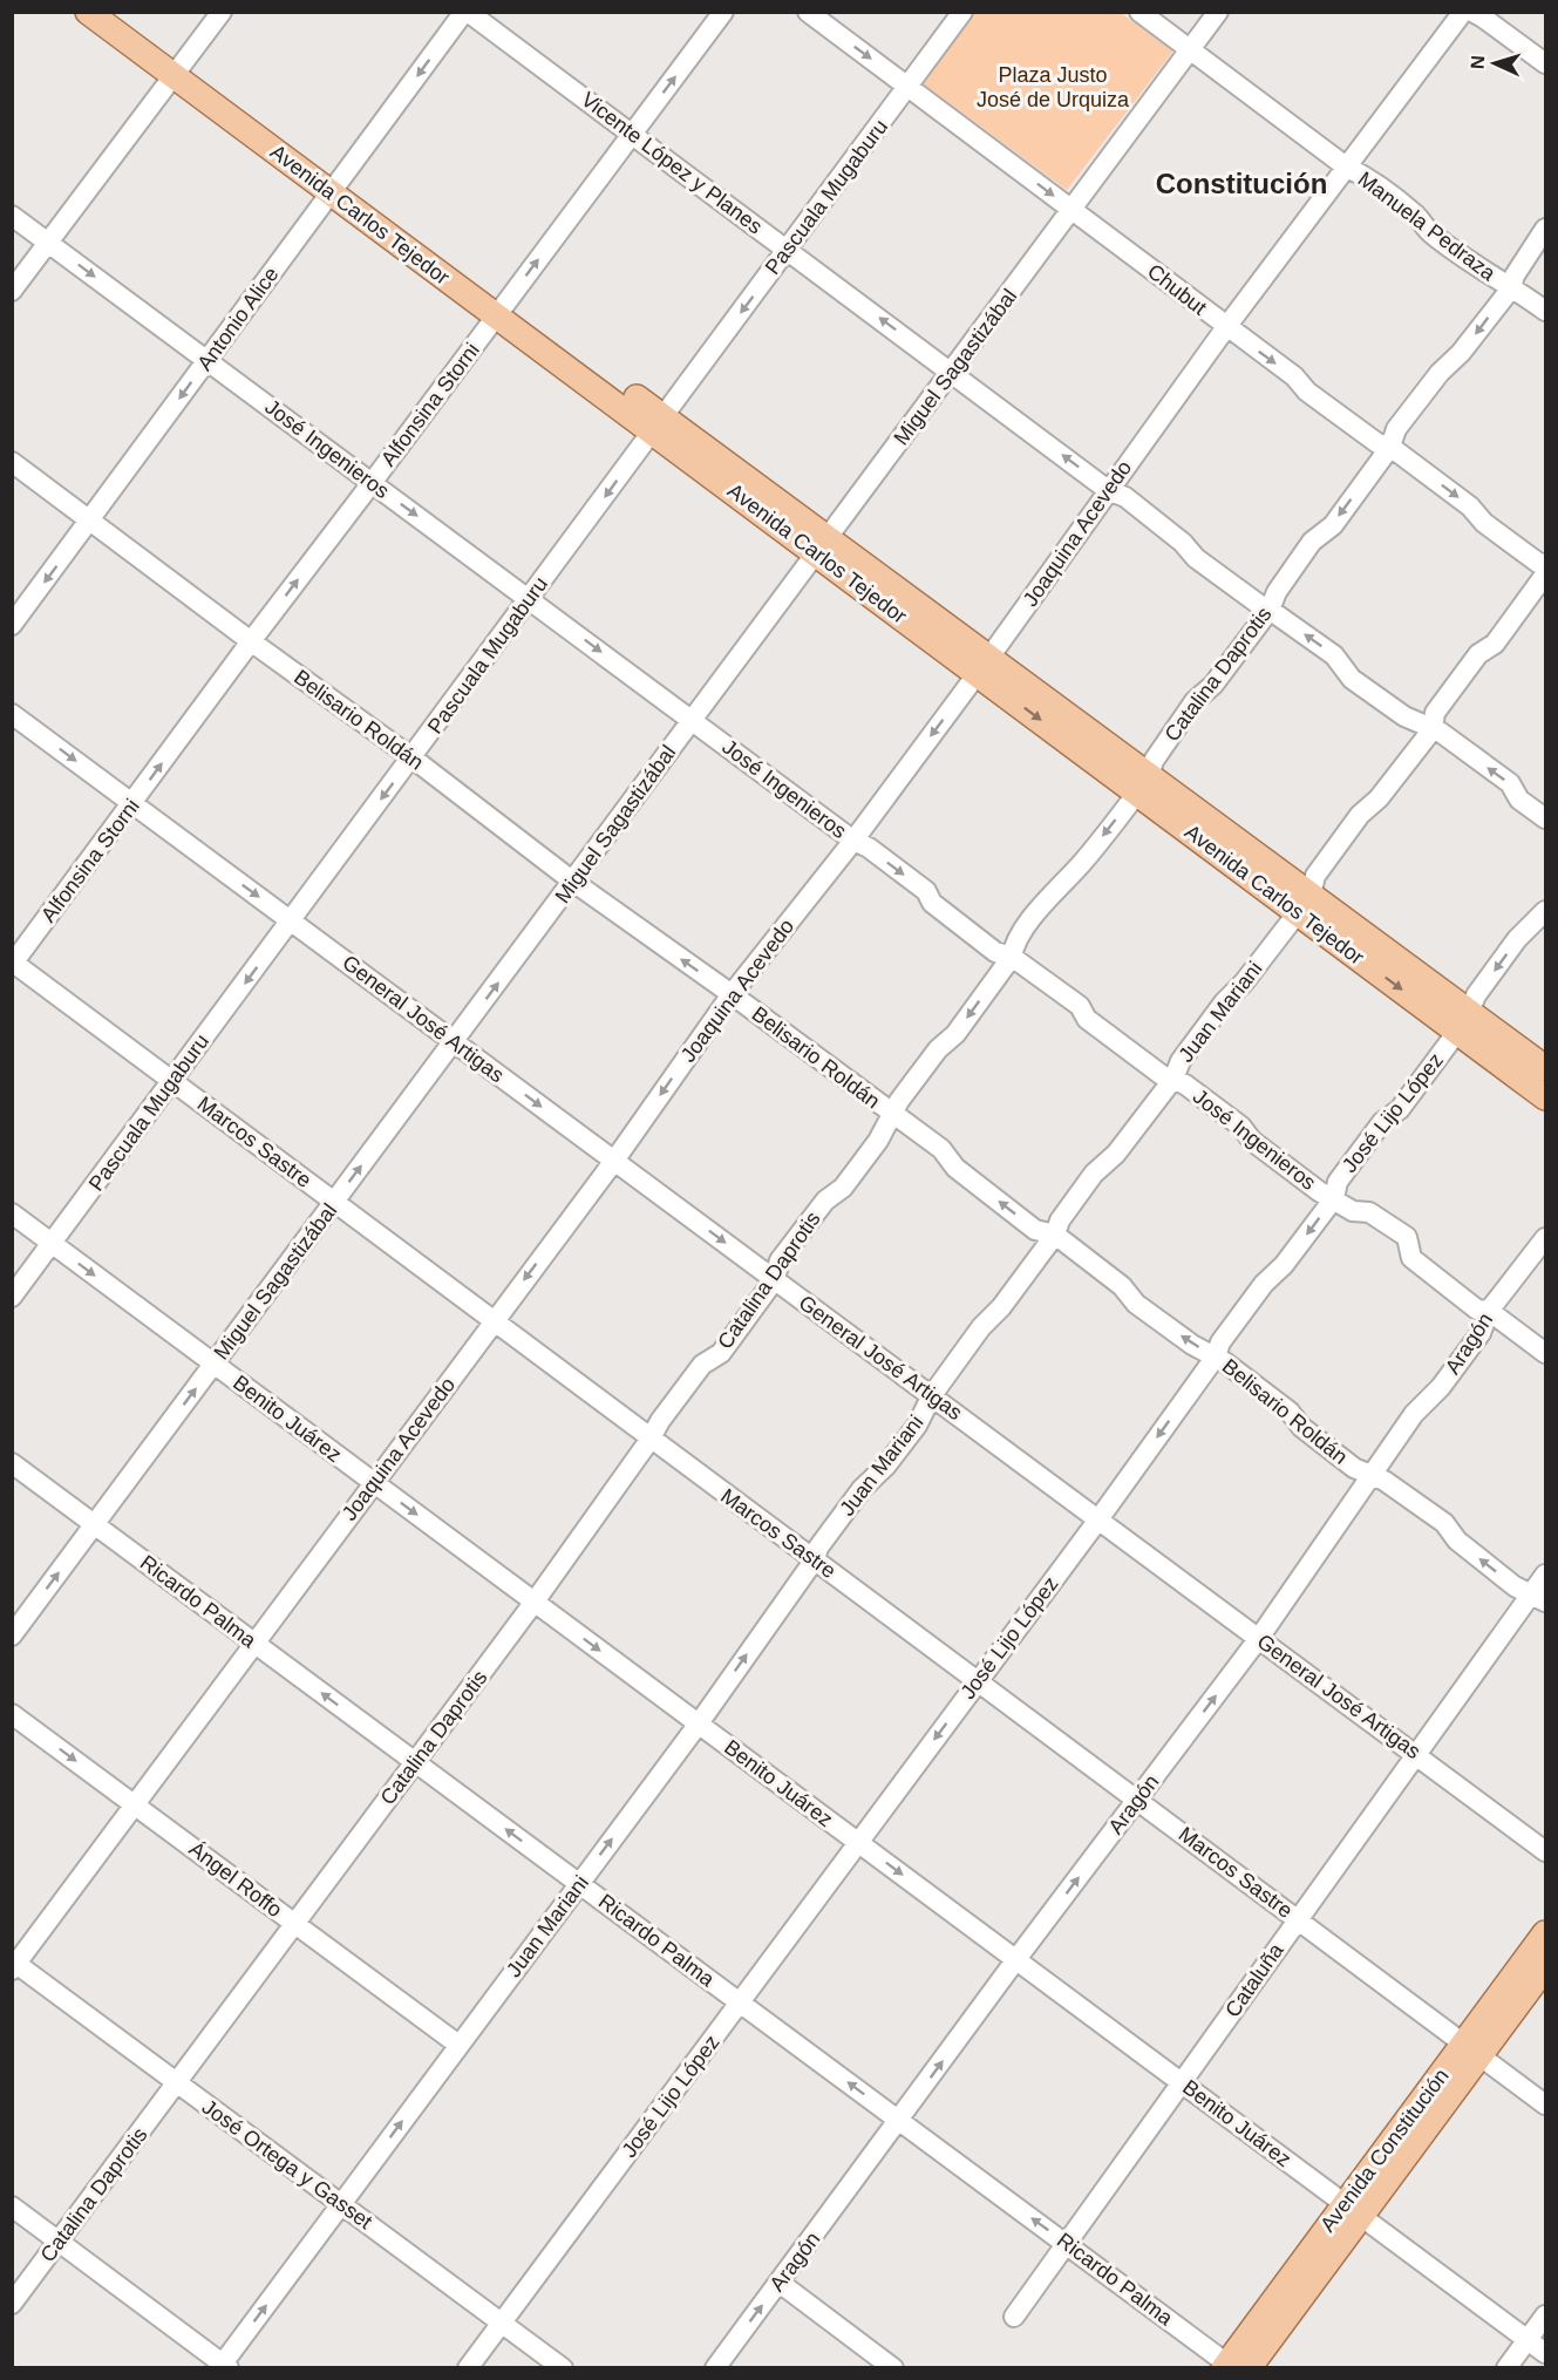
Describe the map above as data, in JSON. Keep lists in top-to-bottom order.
{
  "streets": {
    "main road": ["Avenida Carlos Tejedor", "Avenida Constitución"],
    "street": [
      "Vicente López y Planes",
      "Pascuala Mugaburu",
      "Manuela Pedraza",
      "Chubut",
      "Antonio Alice",
      "Miguel Sagastizábal",
      "Alfonsina Storni",
      "José Ingenieros",
      "Joaquina Acevedo",
      "Catalina Daprotis",
      "Belisario Roldán",
      "Juan Mariani",
      "General José Artigas",
      "José Lijo López",
      "Marcos Sastre",
      "Aragón",
      "Benito Juárez",
      "Ricardo Palma",
      "Ángel Roffo",
      "Cataluña",
      "José Ortega y Gasset"
    ]
  },
  "crossings": [
    ["Vicente López y Planes", "Pascuala Mugaburu"],
    ["Vicente López y Planes", "Antonio Alice"],
    ["Vicente López y Planes", "Miguel Sagastizábal"],
    ["Vicente López y Planes", "Alfonsina Storni"],
    ["Vicente López y Planes", "Joaquina Acevedo"],
    ["Vicente López y Planes", "Catalina Daprotis"],
    ["Vicente López y Planes", "Juan Mariani"],
    ["Pascuala Mugaburu", "Avenida Carlos Tejedor"],
    ["Pascuala Mugaburu", "Chubut"],
    ["Pascuala Mugaburu", "José Ingenieros"],
    ["Pascuala Mugaburu", "Belisario Roldán"],
    ["Pascuala Mugaburu", "General José Artigas"],
    ["Pascuala Mugaburu", "Marcos Sastre"],
    ["Pascuala Mugaburu", "Benito Juárez"],
    ["Avenida Carlos Tejedor", "Antonio Alice"],
    ["Avenida Carlos Tejedor", "Miguel Sagastizábal"],
    ["Avenida Carlos Tejedor", "Alfonsina Storni"],
    ["Avenida Carlos Tejedor", "Joaquina Acevedo"],
    ["Avenida Carlos Tejedor", "Catalina Daprotis"],
    ["Avenida Carlos Tejedor", "Juan Mariani"],
    ["Avenida Carlos Tejedor", "José Lijo López"],
    ["Manuela Pedraza", "Miguel Sagastizábal"],
    ["Manuela Pedraza", "Joaquina Acevedo"],
    ["Manuela Pedraza", "Catalina Daprotis"],
    ["Chubut", "Miguel Sagastizábal"],
    ["Chubut", "Joaquina Acevedo"],
    ["Chubut", "Catalina Daprotis"],
    ["Antonio Alice", "José Ingenieros"],
    ["Antonio Alice", "Belisario Roldán"],
    ["Miguel Sagastizábal", "José Ingenieros"],
    ["Miguel Sagastizábal", "Belisario Roldán"],
    ["Miguel Sagastizábal", "General José Artigas"],
    ["Miguel Sagastizábal", "Marcos Sastre"],
    ["Miguel Sagastizábal", "Benito Juárez"],
    ["Miguel Sagastizábal", "Ricardo Palma"],
    ["Alfonsina Storni", "José Ingenieros"],
    ["Alfonsina Storni", "Belisario Roldán"],
    ["Alfonsina Storni", "General José Artigas"],
    ["Alfonsina Storni", "Marcos Sastre"],
    ["José Ingenieros", "Joaquina Acevedo"],
    ["José Ingenieros", "Catalina Daprotis"],
    ["José Ingenieros", "Juan Mariani"],
    ["José Ingenieros", "José Lijo López"],
    ["José Ingenieros", "Aragón"],
    ["Joaquina Acevedo", "Belisario Roldán"],
    ["Joaquina Acevedo", "General José Artigas"],
    ["Joaquina Acevedo", "Marcos Sastre"],
    ["Joaquina Acevedo", "Benito Juárez"],
    ["Joaquina Acevedo", "Ricardo Palma"],
    ["Joaquina Acevedo", "Ángel Roffo"],
    ["Joaquina Acevedo", "José Ortega y Gasset"],
    ["Catalina Daprotis", "Belisario Roldán"],
    ["Catalina Daprotis", "General José Artigas"],
    ["Catalina Daprotis", "Marcos Sastre"],
    ["Catalina Daprotis", "Benito Juárez"],
    ["Catalina Daprotis", "Ricardo Palma"],
    ["Catalina Daprotis", "Ángel Roffo"],
    ["Catalina Daprotis", "José Ortega y Gasset"],
    ["Belisario Roldán", "Juan Mariani"],
    ["Belisario Roldán", "José Lijo López"],
    ["Belisario Roldán", "Aragón"],
    ["Belisario Roldán", "Cataluña"],
    ["Juan Mariani", "General José Artigas"],
    ["Juan Mariani", "Marcos Sastre"],
    ["Juan Mariani", "Benito Juárez"],
    ["Juan Mariani", "Ricardo Palma"],
    ["Juan Mariani", "Ángel Roffo"],
    ["Juan Mariani", "José Ortega y Gasset"],
    ["General José Artigas", "José Lijo López"],
    ["General José Artigas", "Aragón"],
    ["General José Artigas", "Cataluña"],
    ["José Lijo López", "Marcos Sastre"],
    ["José Lijo López", "Benito Juárez"],
    ["José Lijo López", "Ricardo Palma"],
    ["José Lijo López", "José Ortega y Gasset"],
    ["Marcos Sastre", "Aragón"],
    ["Marcos Sastre", "Cataluña"],
    ["Marcos Sastre", "Avenida Constitución"],
    ["Aragón", "Benito Juárez"],
    ["Aragón", "Ricardo Palma"],
    ["Benito Juárez", "Cataluña"],
    ["Benito Juárez", "Avenida Constitución"],
    ["Ricardo Palma", "Cataluña"],
    ["Ricardo Palma", "Avenida Constitución"]
  ],
  "one_way": [
    "Vicente López y Planes",
    "Pascuala Mugaburu",
    "Chubut",
    "Antonio Alice",
    "Miguel Sagastizábal",
    "Alfonsina Storni",
    "José Ingenieros",
    "Belisario Roldán",
    "Juan Mariani",
    "General José Artigas",
    "José Lijo López",
    "Aragón",
    "Benito Juárez",
    "Ricardo Palma"
  ],
  "districts": ["Constitución"],
  "parks": ["Plaza Justo José de Urquiza"],
  "north": "left"
}
